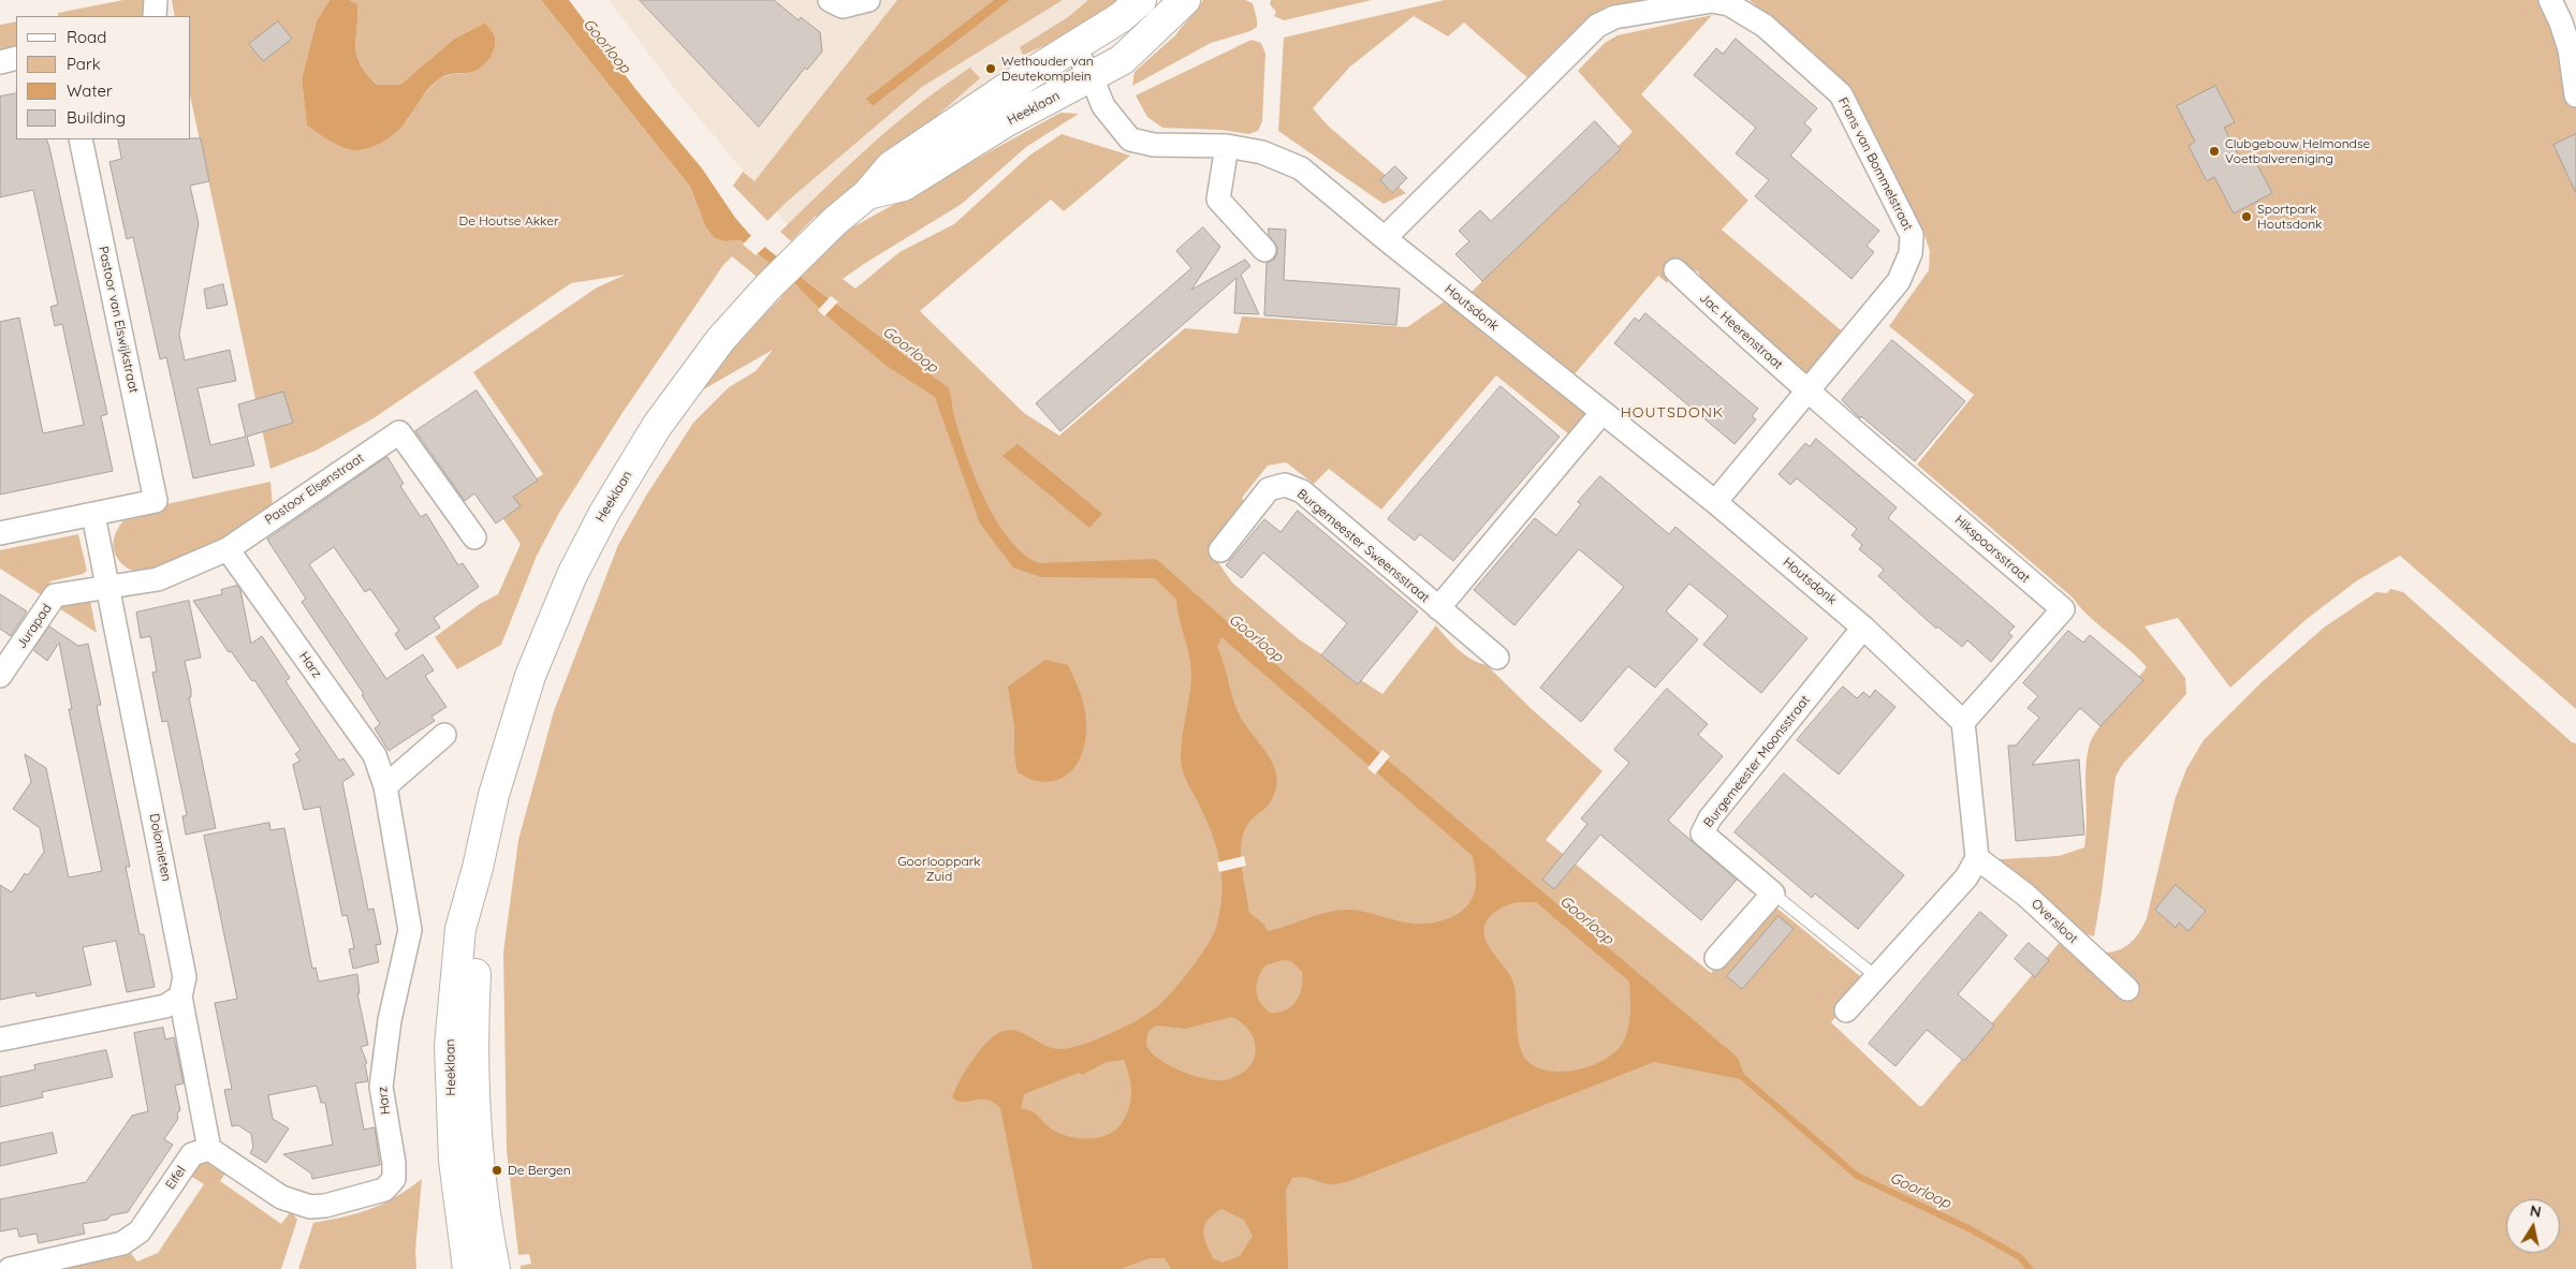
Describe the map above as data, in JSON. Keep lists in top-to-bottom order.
{
  "streets": {
    "main road": ["Heeklaan"],
    "street": [
      "Frans van Bommelstraat",
      "Houtsdonk",
      "Pastoor van Elswijkstraat",
      "Jac. Heerenstraat",
      "Pastoor Elsenstraat",
      "Burgemeester Sweensstraat",
      "Hikspoorsstraat",
      "Jurapad",
      "Harz",
      "Burgemeester Moonsstraat",
      "Dolomieten",
      "Oversloot",
      "Eifel"
    ]
  },
  "crossings": [
    ["Frans van Bommelstraat", "Houtsdonk"],
    ["Frans van Bommelstraat", "Jac. Heerenstraat"],
    ["Frans van Bommelstraat", "Hikspoorsstraat"],
    ["Houtsdonk", "Burgemeester Sweensstraat"],
    ["Houtsdonk", "Hikspoorsstraat"],
    ["Houtsdonk", "Burgemeester Moonsstraat"],
    ["Pastoor van Elswijkstraat", "Dolomieten"],
    ["Jac. Heerenstraat", "Hikspoorsstraat"],
    ["Pastoor Elsenstraat", "Jurapad"],
    ["Pastoor Elsenstraat", "Harz"],
    ["Pastoor Elsenstraat", "Dolomieten"],
    ["Jurapad", "Dolomieten"],
    ["Harz", "Eifel"]
  ],
  "districts": ["HOUTSDONK"],
  "water": ["Goorloop"],
  "parks": ["De Houtse Akker", "Goorlooppark Zuid"],
  "places": [
    "Wethouder van Deutekomplein",
    "Clubgebouw Helmondse Voetbalvereniging",
    "Sportpark Houtsdonk",
    "De Bergen"
  ],
  "legend": [
    "Road",
    "Park",
    "Water",
    "Building"
  ],
  "north": "top"
}
